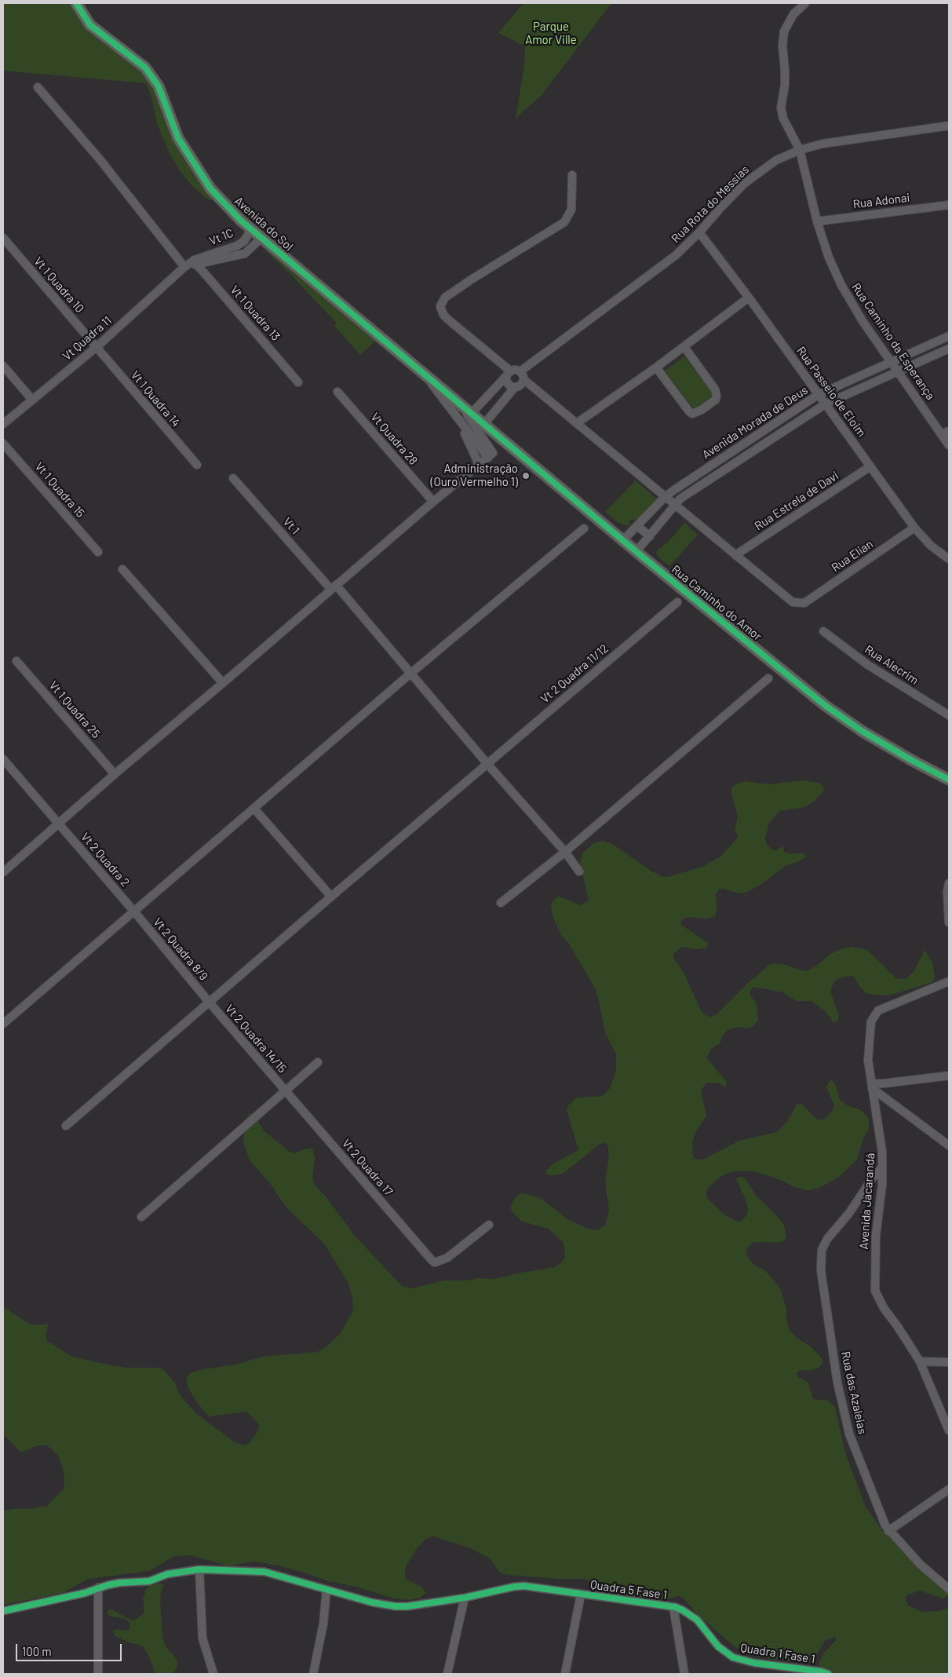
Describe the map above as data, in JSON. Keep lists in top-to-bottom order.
{
  "streets": {
    "street": [
      "Rua Adonai",
      "Rua Rota do Messias",
      "Avenida do Sol",
      "Vt 1C",
      "Vt 1 Quadra 10",
      "Vt 1 Quadra 13",
      "Vt Quadra 11",
      "Rua Caminho da Esperança",
      "Rua Passeio de Eloim",
      "Vt 1 Quadra 14",
      "Avenida Morada de Deus",
      "Vt Quadra 28",
      "Vt 1 Quadra 15",
      "Rua Estrela de Davi",
      "Vt 1",
      "Rua Elian",
      "Rua Caminho do Amor",
      "Rua Alecrim",
      "Vt 2 Quadra 11/12",
      "Vt 1 Quadra 25",
      "Vt 2 Quadra 2",
      "Vt 2 Quadra 8/9",
      "Vt 2 Quadra 14/15",
      "Vt 2 Quadra 17",
      "Avenida Jacarandá",
      "Rua das Azaleias",
      "Quadra 5 Fase 1",
      "Quadra 1 Fase 1"
    ]
  },
  "crossings": [
    ["Rua Adonai", "Rua Caminho da Esperança"],
    ["Rua Rota do Messias", "Rua Caminho da Esperança"],
    ["Rua Rota do Messias", "Rua Passeio de Eloim"],
    ["Avenida do Sol", "Vt 1C"],
    ["Avenida do Sol", "Rua Caminho do Amor"],
    ["Vt 1C", "Vt 1 Quadra 13"],
    ["Vt 1C", "Vt Quadra 11"],
    ["Vt 1 Quadra 10", "Vt Quadra 11"],
    ["Vt 1 Quadra 10", "Vt 1 Quadra 14"],
    ["Vt 1 Quadra 13", "Vt Quadra 11"],
    ["Vt Quadra 11", "Vt 1 Quadra 14"],
    ["Rua Caminho da Esperança", "Avenida Morada de Deus"],
    ["Rua Passeio de Eloim", "Avenida Morada de Deus"],
    ["Rua Passeio de Eloim", "Rua Estrela de Davi"],
    ["Rua Passeio de Eloim", "Rua Elian"],
    ["Avenida Morada de Deus", "Rua Caminho do Amor"],
    ["Rua Estrela de Davi", "Rua Elian"],
    ["Vt 1", "Vt 2 Quadra 11/12"],
    ["Vt 2 Quadra 11/12", "Vt 2 Quadra 8/9"],
    ["Vt 2 Quadra 11/12", "Vt 2 Quadra 14/15"],
    ["Vt 2 Quadra 2", "Vt 2 Quadra 8/9"],
    ["Vt 2 Quadra 8/9", "Vt 2 Quadra 14/15"],
    ["Vt 2 Quadra 14/15", "Vt 2 Quadra 17"],
    ["Avenida Jacarandá", "Rua das Azaleias"],
    ["Quadra 5 Fase 1", "Quadra 1 Fase 1"]
  ],
  "parks": ["Parque Amor Ville"],
  "places": ["Administração (Ouro Vermelho 1)"],
  "scale_bar": "100 m"
}
